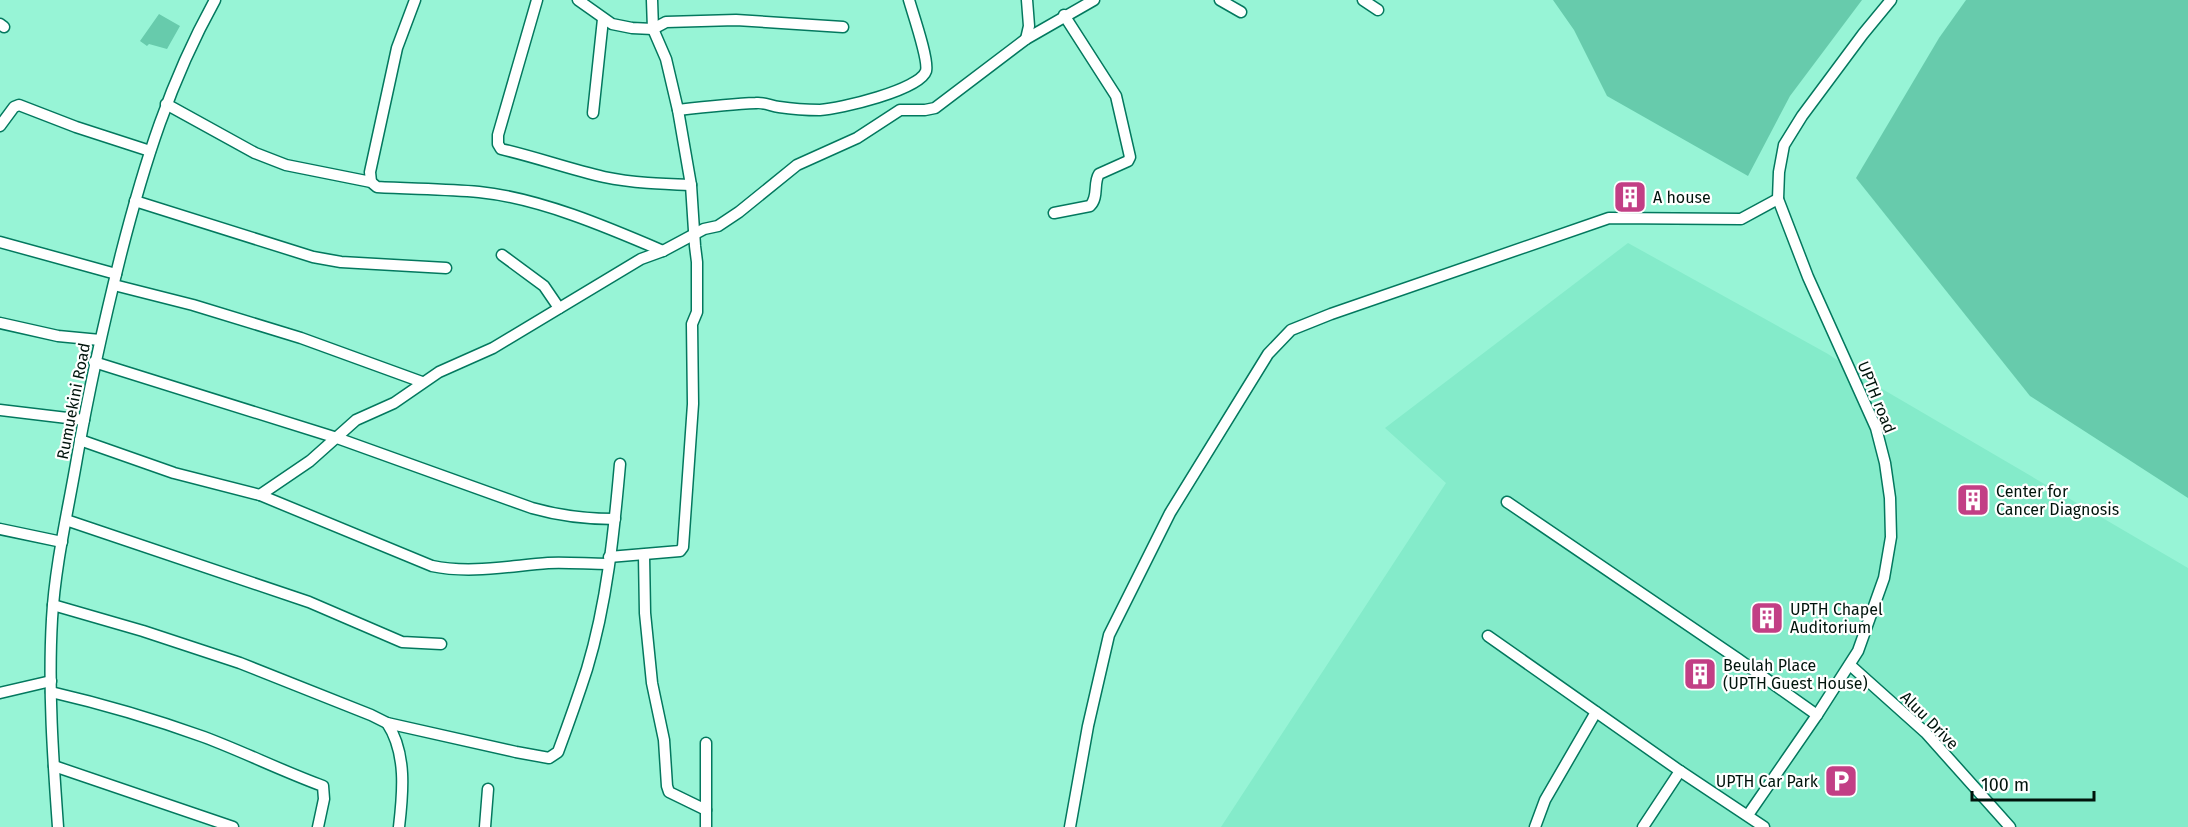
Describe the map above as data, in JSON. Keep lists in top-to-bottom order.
{
  "streets": {
    "street": ["UPTH road", "Rumuekini Road", "Aluu Drive"]
  },
  "crossings": [
    ["UPTH road", "Aluu Drive"]
  ],
  "places": {
    "building": [
      "A house",
      "Center for Cancer Diagnosis",
      "UPTH Chapel Auditorium",
      "Beulah Place (UPTH Guest House)"
    ],
    "parking": ["UPTH Car Park"]
  },
  "scale_bar": "100 m"
}
